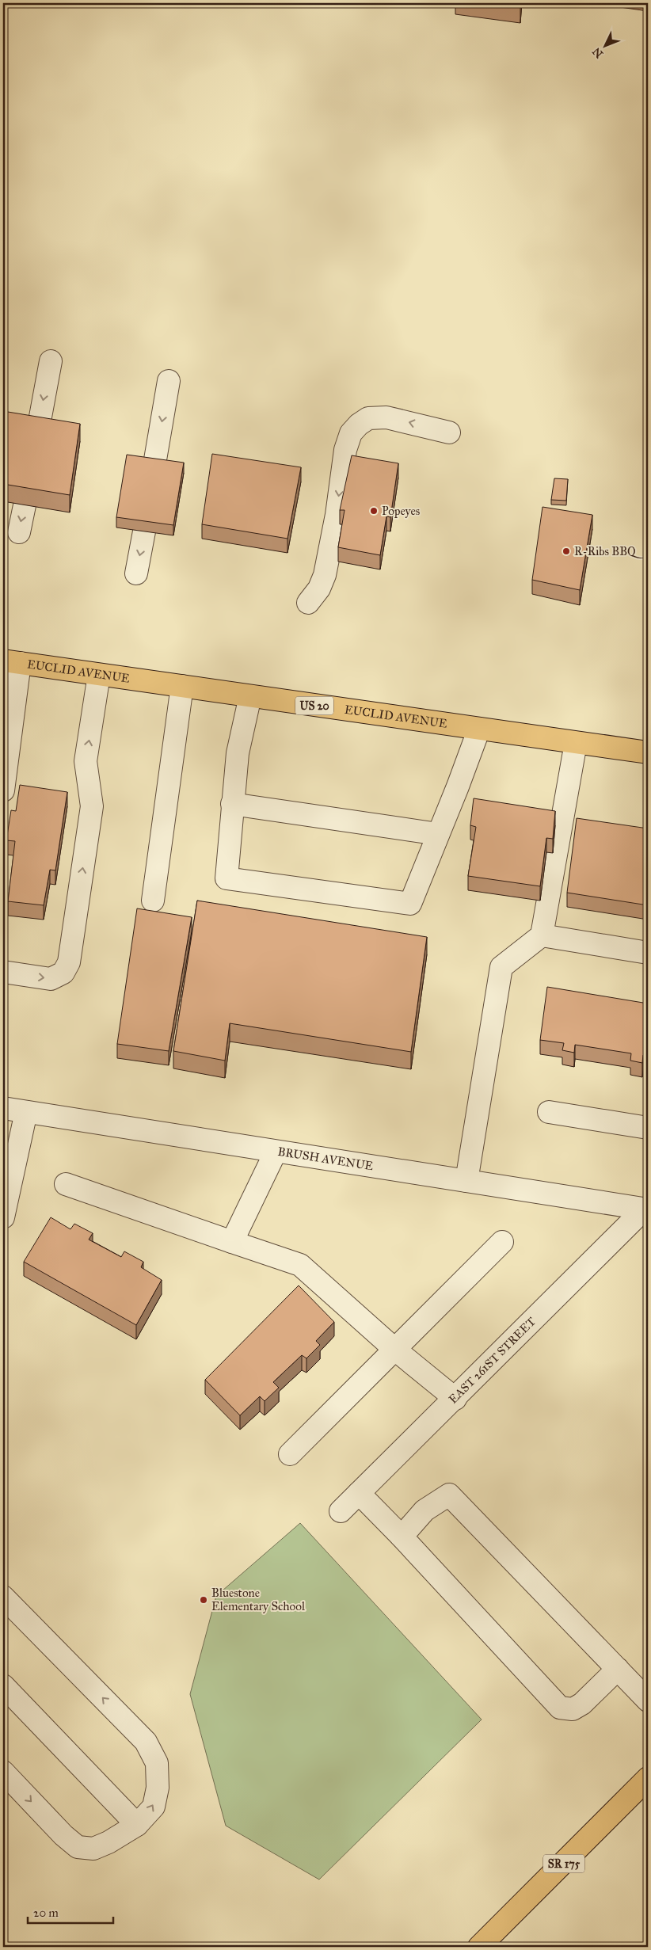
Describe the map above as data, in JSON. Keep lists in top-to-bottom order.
{
  "streets": {
    "main road": ["EUCLID AVENUE", "US 20", "SR 175"],
    "street": ["BRUSH AVENUE", "EAST 261ST STREET"]
  },
  "crossings": [
    ["BRUSH AVENUE", "EAST 261ST STREET"]
  ],
  "places": ["Popeyes", "R-Ribs BBQ", "Bluestone Elementary School"],
  "scale_bar": "20 m",
  "north": "bottom left"
}
